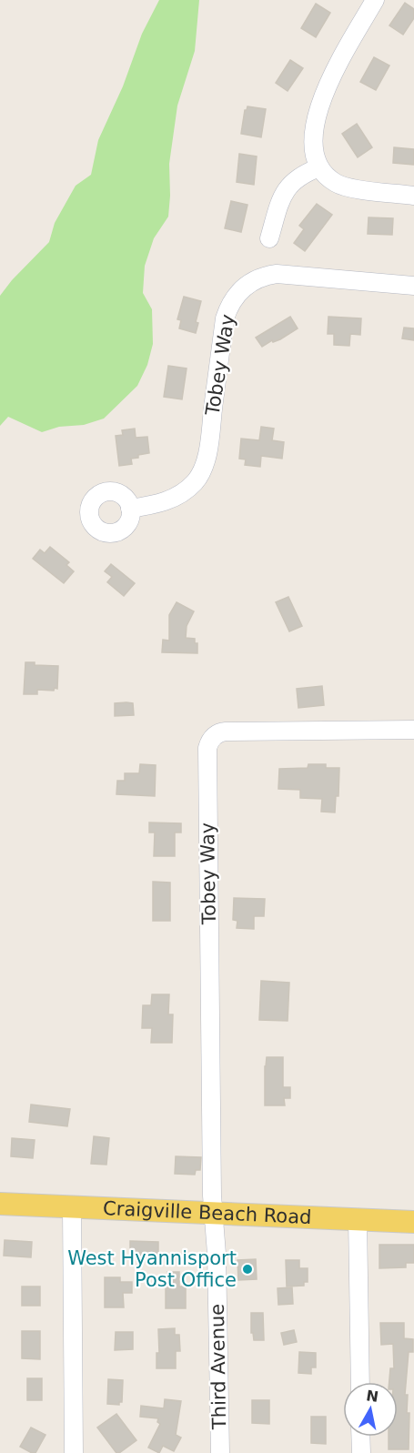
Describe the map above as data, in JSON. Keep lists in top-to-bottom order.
{
  "streets": {
    "main road": ["Craigville Beach Road"],
    "street": ["Tobey Way", "Third Avenue"]
  },
  "crossings": [
    ["Tobey Way", "Craigville Beach Road"],
    ["Tobey Way", "Third Avenue"],
    ["Craigville Beach Road", "Third Avenue"]
  ],
  "places": ["West Hyannisport Post Office"],
  "north": "top"
}
